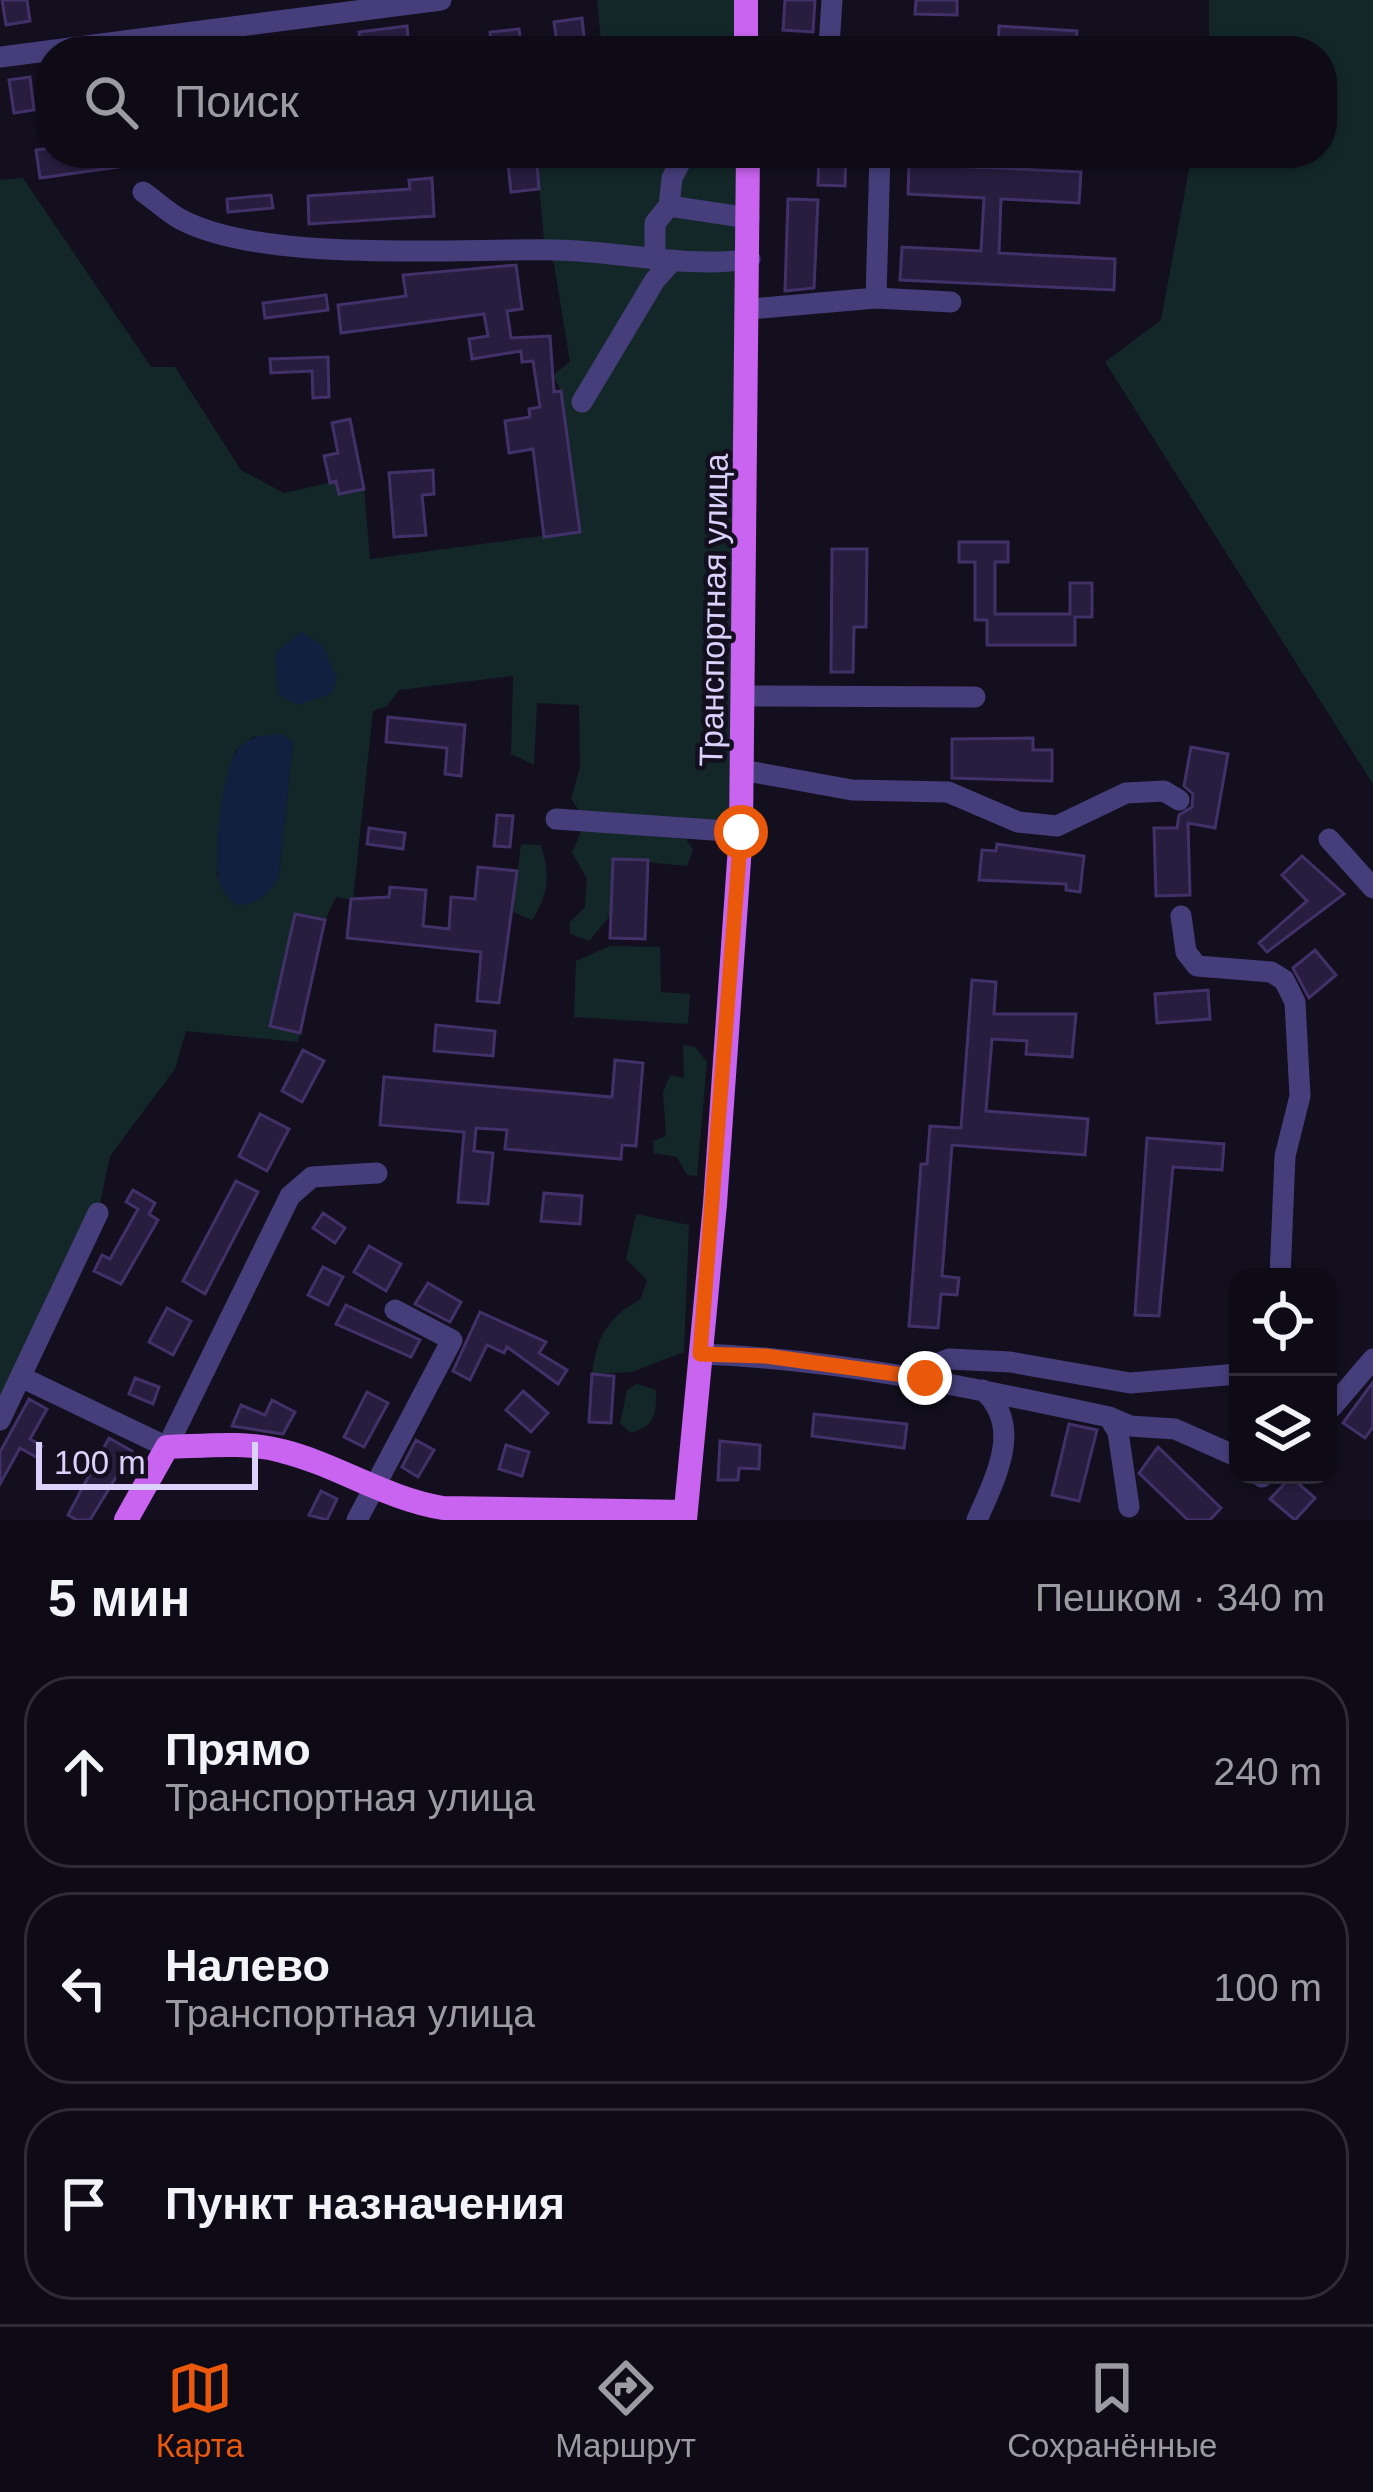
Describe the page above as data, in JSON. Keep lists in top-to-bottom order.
{
  "streets": {
    "main road": ["Транспортная улица"]
  },
  "scale_bar": "100 m",
  "page": {
    "search": "Поиск",
    "scale": "100 m",
    "heading": ["5 мин", "Пешком · 340 m"],
    "list": [
      ["Прямо", "Транспортная улица", "240 m"],
      ["Налево", "Транспортная улица", "100 m"],
      "Пункт назначения"
    ],
    "nav": ["Карта", "Маршрут", "Сохранённые"]
  }
}
